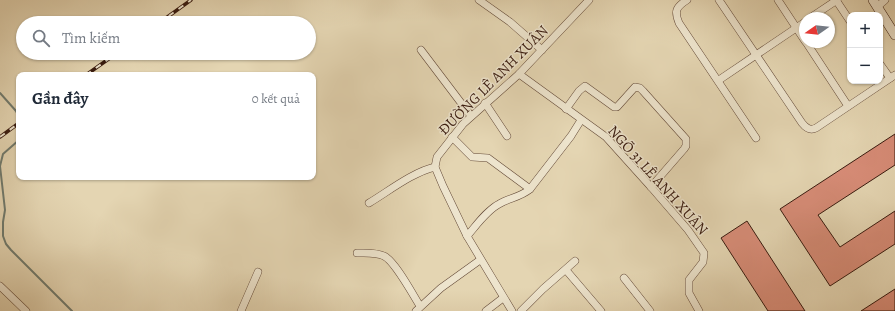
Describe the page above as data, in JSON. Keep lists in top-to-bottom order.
{
  "streets": {
    "street": ["ĐƯỜNG LÊ ANH XUÂN", "NGÕ 31 LÊ ANH XUÂN"]
  },
  "crossings": [
    ["ĐƯỜNG LÊ ANH XUÂN", "NGÕ 31 LÊ ANH XUÂN"]
  ],
  "north": "left",
  "page": {
    "map_buttons": ["+", "−"],
    "search": "Tìm kiếm",
    "heading": ["Gần đây", "0 kết quả"]
  }
}
